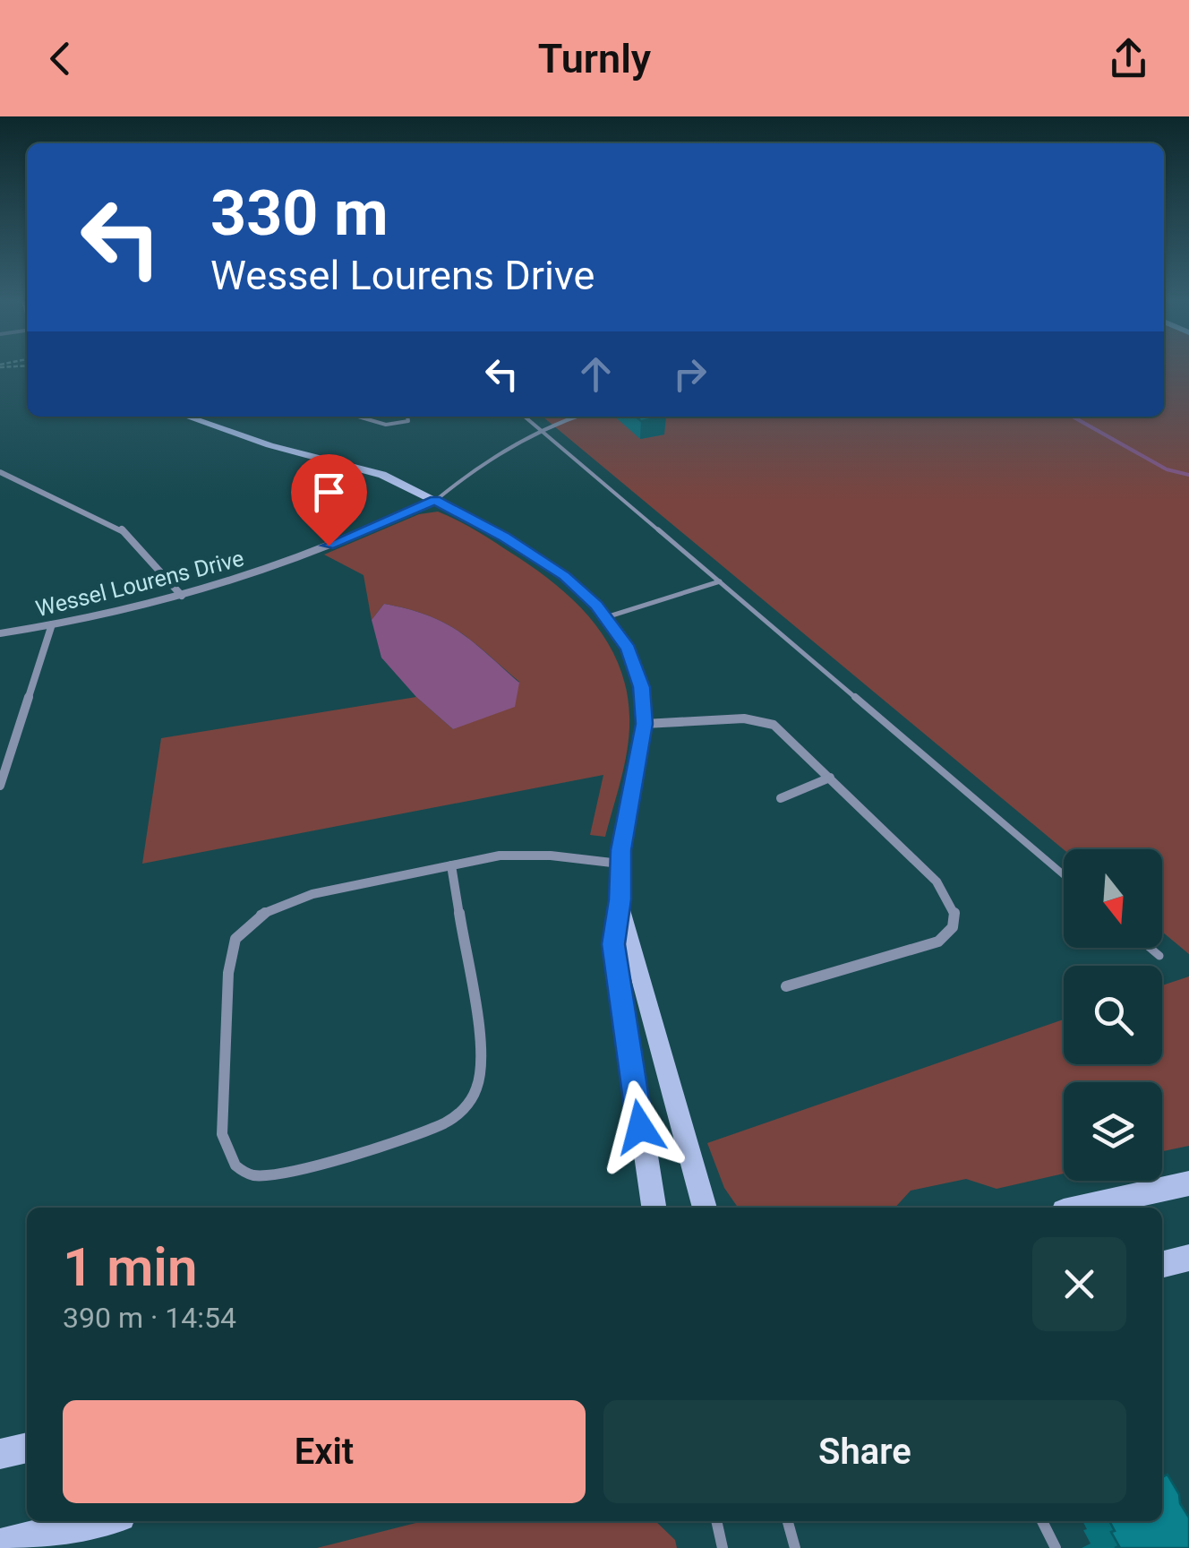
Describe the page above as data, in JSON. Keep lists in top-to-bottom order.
{
  "streets": {
    "street": ["Wessel Lourens Drive"]
  },
  "north": "bottom",
  "page": {
    "header": "Turnly",
    "turn": ["330 m", "Wessel Lourens Drive"],
    "heading": ["1 min", "390 m · 14:54"],
    "buttons": ["Exit", "Share"]
  }
}
